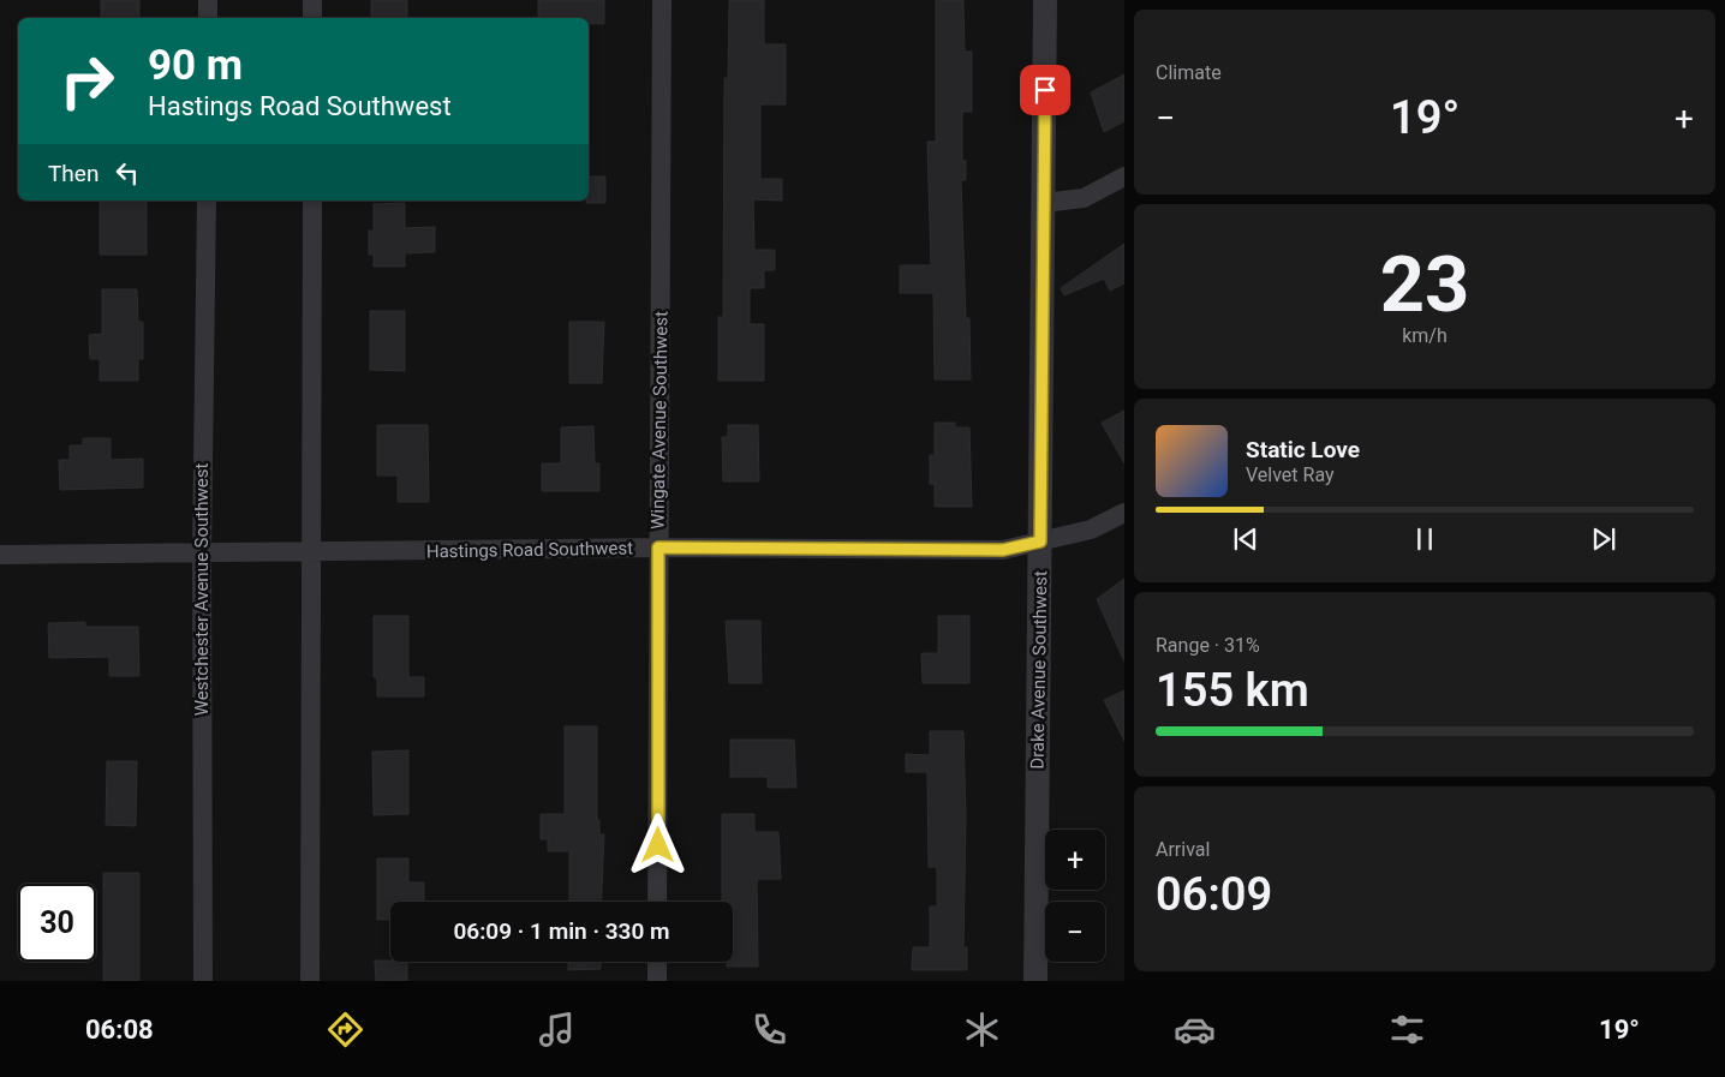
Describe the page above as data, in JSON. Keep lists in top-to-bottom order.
{
  "streets": {
    "street": [
      "Wingate Avenue Southwest",
      "Hastings Road Southwest",
      "Westchester Avenue Southwest",
      "Drake Avenue Southwest"
    ]
  },
  "crossings": [
    ["Wingate Avenue Southwest", "Hastings Road Southwest"],
    ["Hastings Road Southwest", "Westchester Avenue Southwest"],
    ["Hastings Road Southwest", "Drake Avenue Southwest"]
  ],
  "page": {
    "tile": [
      "Climate",
      ["23", "km/h"],
      ["Range · 31%", "155 km"],
      ["Arrival", "06:09"]
    ],
    "turn": ["90 m", "Hastings Road Southwest"],
    "heat": ["−", "19°", "+"],
    "then": "Then",
    "song": ["Static Love", "Velvet Ray"],
    "map_buttons": ["+", "−"],
    "limit": "30",
    "trip": "06:09 · 1 min · 330 m",
    "tabs": ["06:08", "19°"]
  }
}
